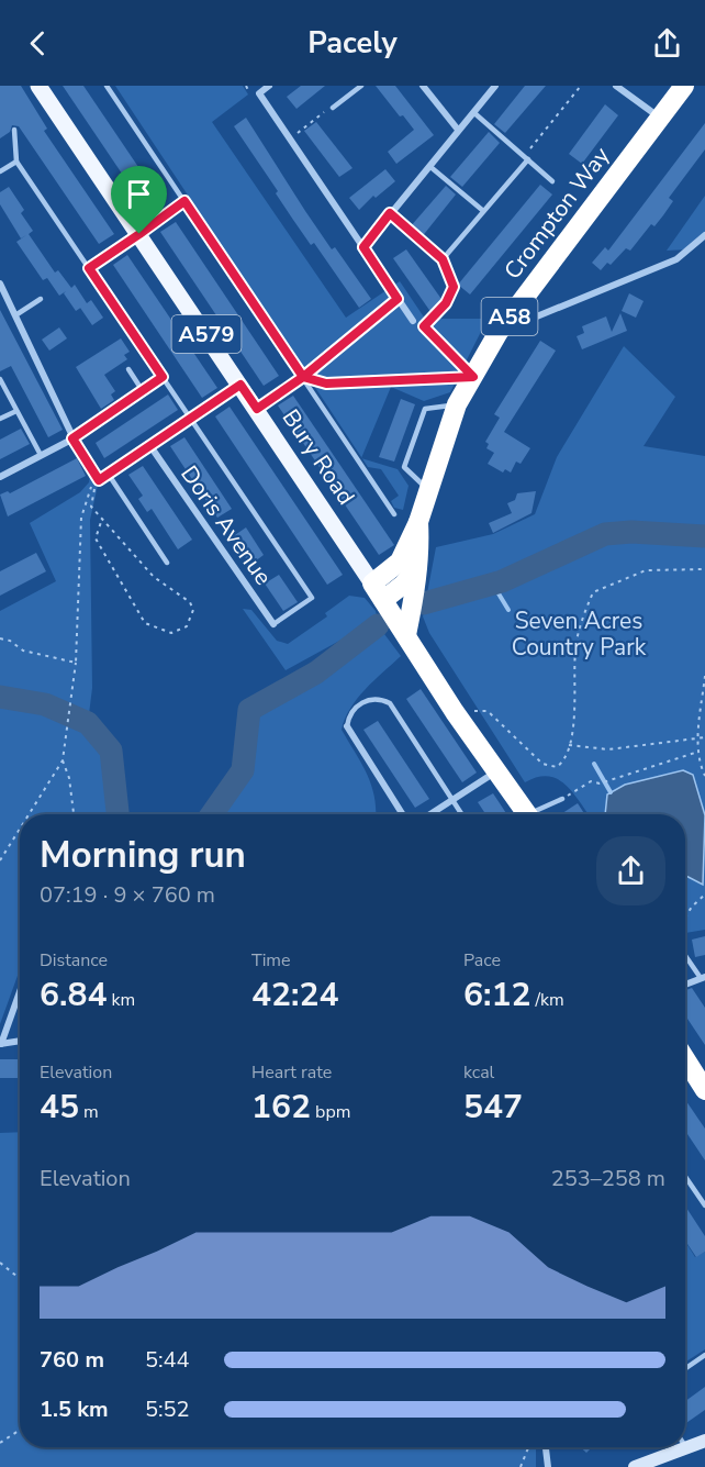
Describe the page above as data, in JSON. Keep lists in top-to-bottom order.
{
  "streets": {
    "highway": ["Crompton Way", "A58", "Bury Road"],
    "main road": ["A579"],
    "street": ["Doris Avenue"]
  },
  "crossings": [
    ["Crompton Way", "Bury Road"]
  ],
  "parks": ["Seven Acres Country Park"],
  "page": {
    "header": "Pacely",
    "heading": ["Morning run", "07:19 · 9 × 760 m"],
    "stats": [
      ["Distance", "6.84 km"],
      ["Time", "42:24"],
      ["Pace", "6:12 /km"],
      ["Elevation", "45 m"],
      ["Heart rate", "162 bpm"],
      ["kcal", "547"]
    ],
    "chart": ["Elevation", "253–258 m"],
    "list": [
      {
        "name": "760 m",
        "note": "5:44"
      },
      {
        "name": "1.5 km",
        "note": "5:52"
      }
    ]
  }
}
